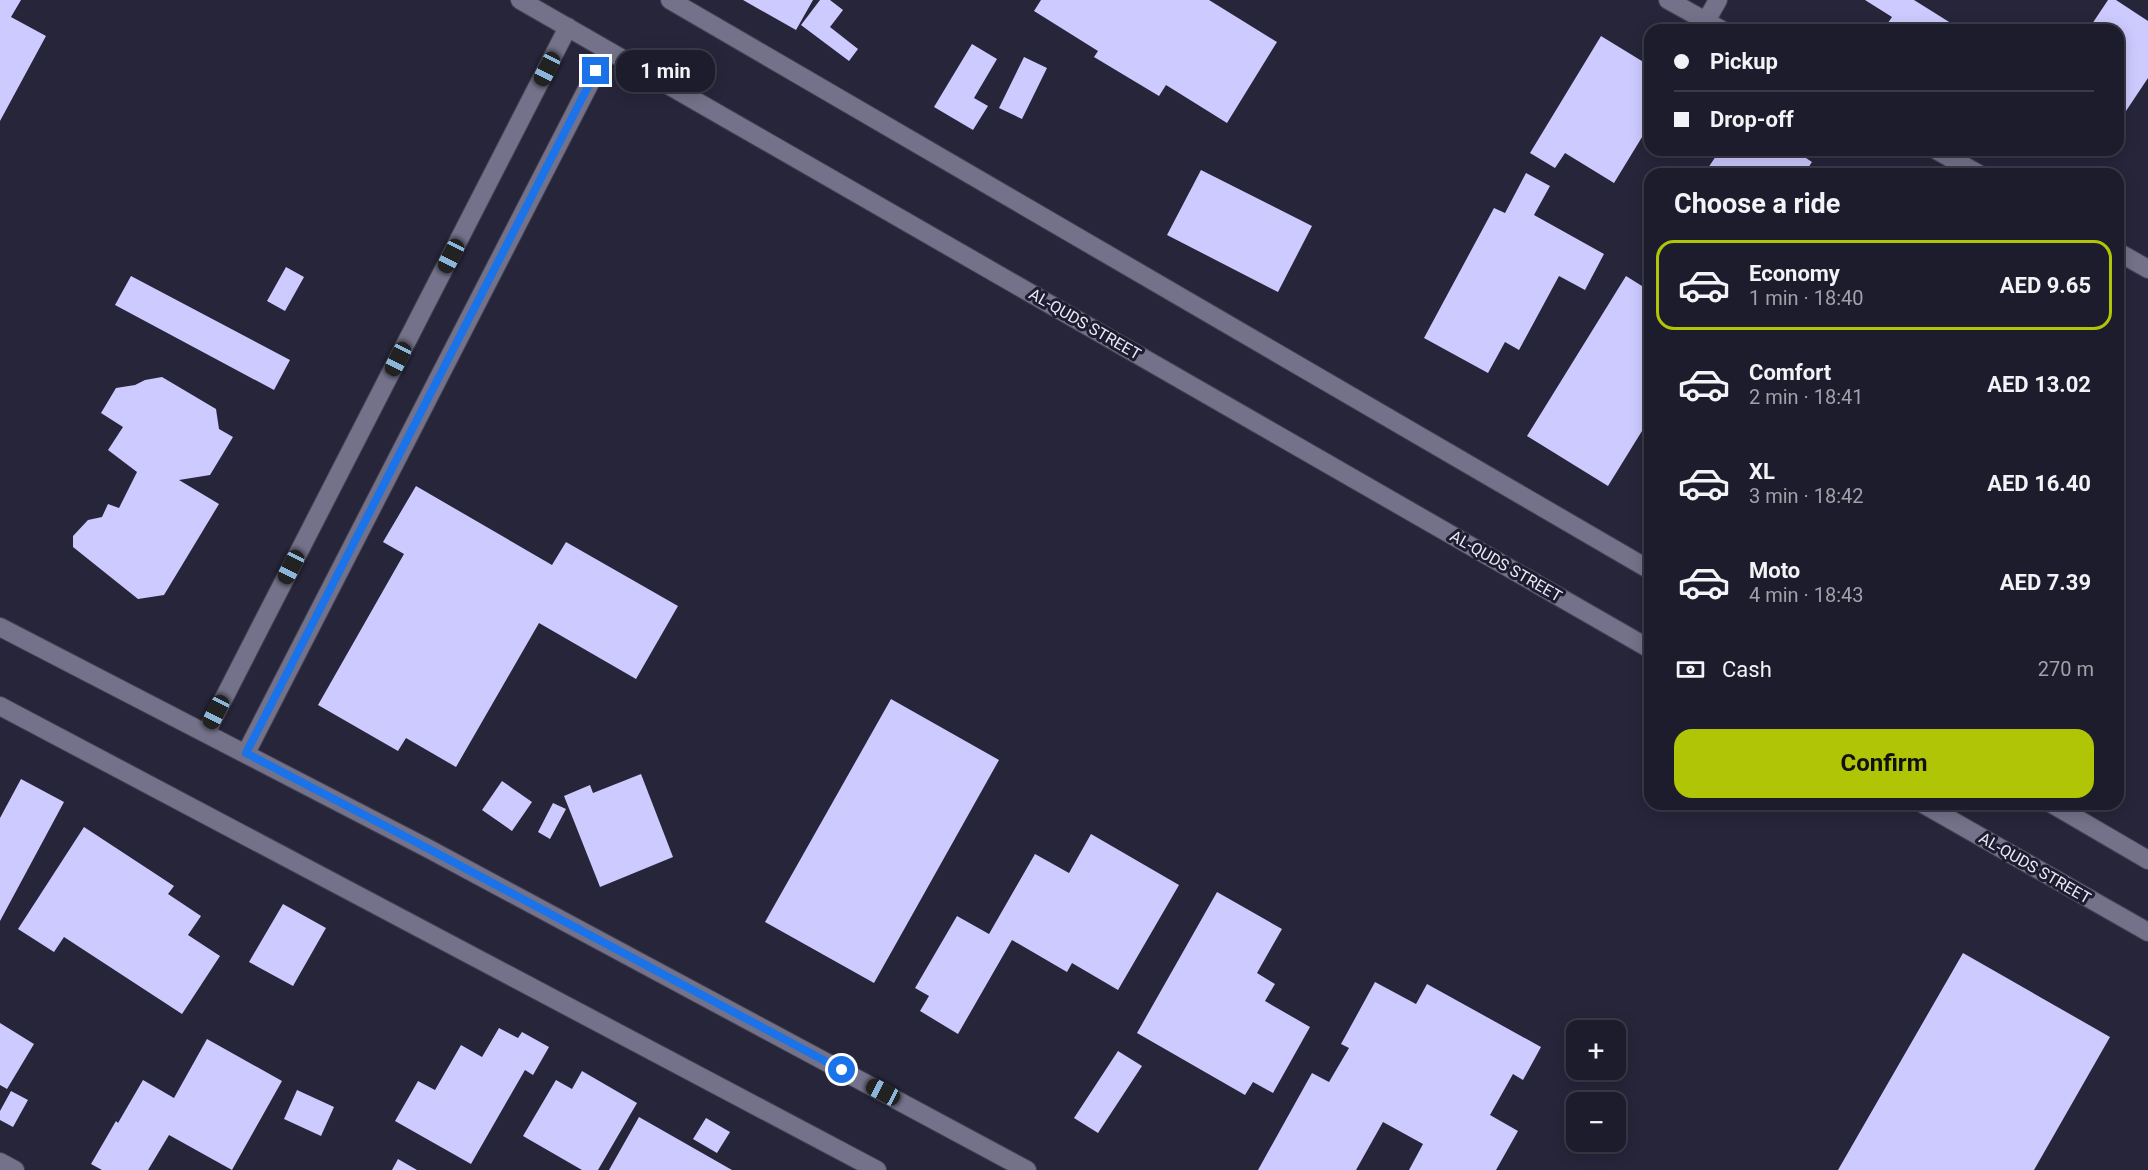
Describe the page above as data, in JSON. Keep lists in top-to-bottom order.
{
  "streets": {
    "street": ["AL-QUDS STREET"]
  },
  "page": {
    "banner": ["Pickup", "Drop-off"],
    "bubble": "1 min",
    "heading": "Choose a ride",
    "list": [
      {
        "name": "Economy",
        "note": "1 min · 18:40",
        "value": "AED 9.65"
      },
      {
        "name": "Comfort",
        "note": "2 min · 18:41",
        "value": "AED 13.02"
      },
      {
        "name": "XL",
        "note": "3 min · 18:42",
        "value": "AED 16.40"
      },
      {
        "name": "Moto",
        "note": "4 min · 18:43",
        "value": "AED 7.39"
      }
    ],
    "pay": ["Cash", "270 m"],
    "buttons": "Confirm",
    "map_buttons": ["+", "−"]
  }
}
